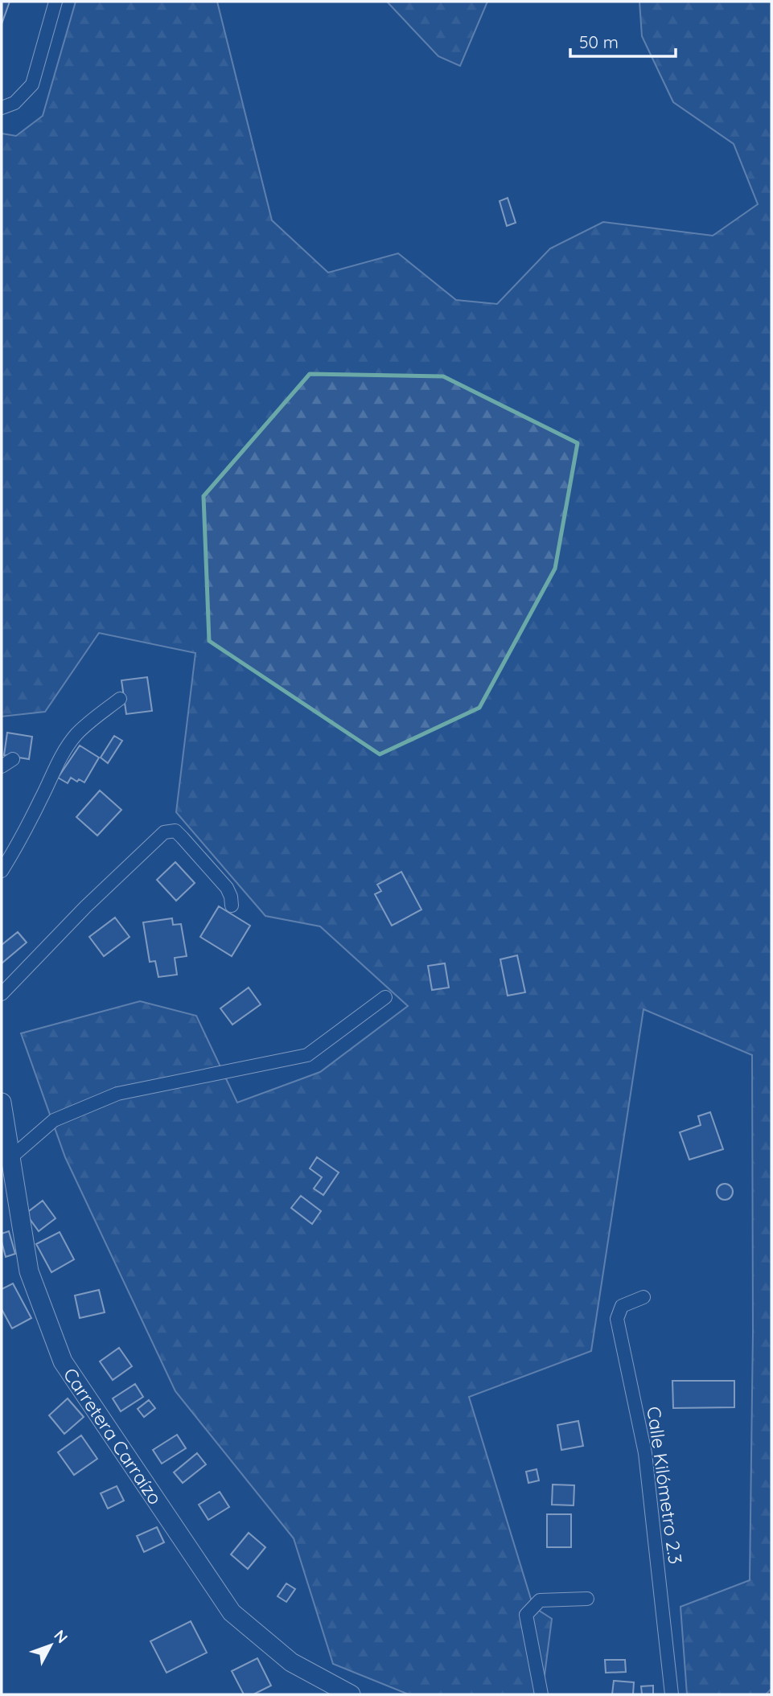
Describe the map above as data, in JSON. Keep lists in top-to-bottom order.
{
  "streets": {
    "street": ["Carretera Carraízo", "Calle Kilómetro 2.3"]
  },
  "scale_bar": "50 m",
  "north": "top right"
}
